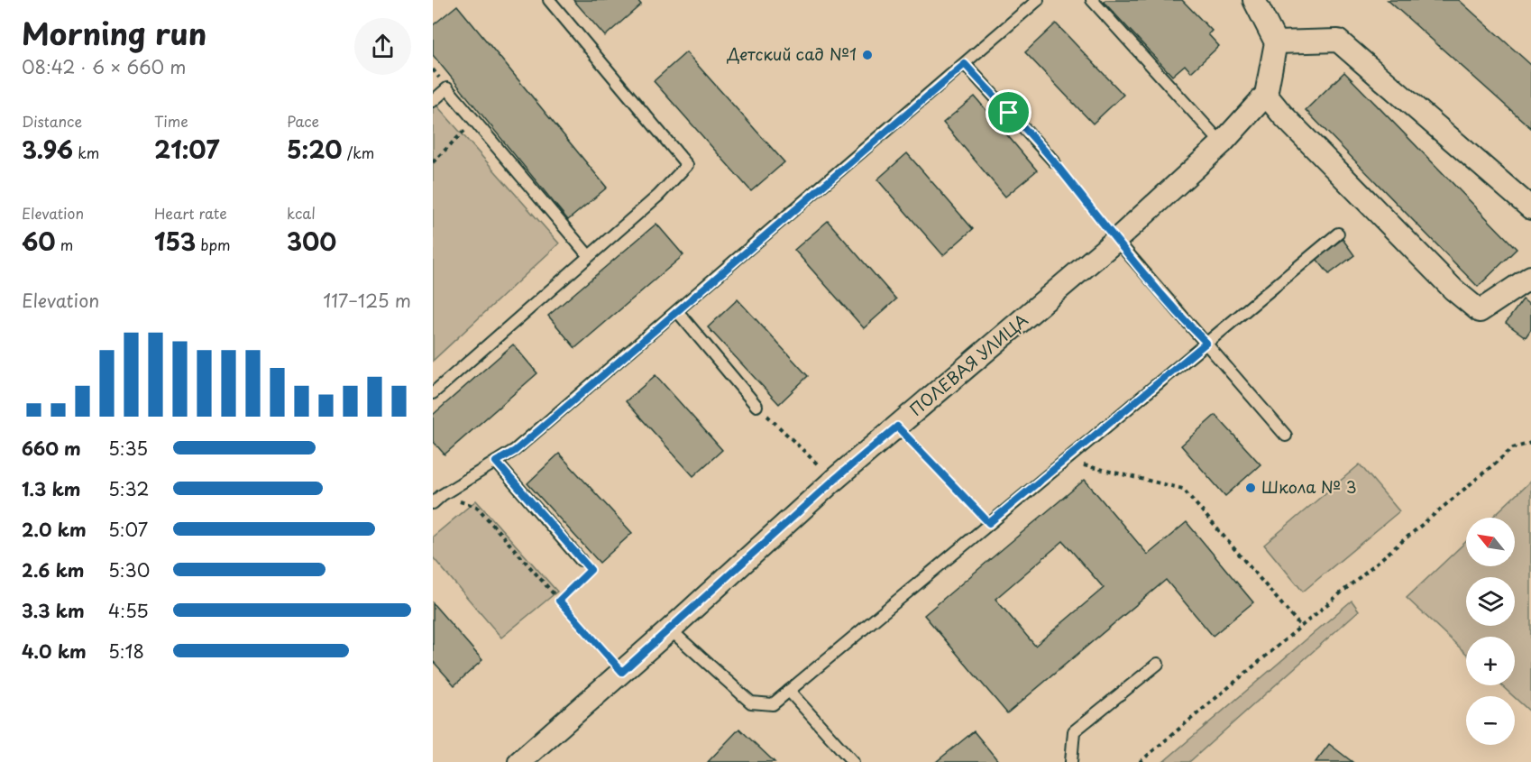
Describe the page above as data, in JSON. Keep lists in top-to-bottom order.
{
  "streets": {
    "street": ["ПОЛЕВАЯ УЛИЦА"]
  },
  "places": ["Детский сад №1", "Школа № 3"],
  "north": "top left",
  "page": {
    "heading": ["Morning run", "08:42 · 6 × 660 m"],
    "stats": [
      ["Distance", "3.96 km"],
      ["Time", "21:07"],
      ["Pace", "5:20 /km"],
      ["Elevation", "60 m"],
      ["Heart rate", "153 bpm"],
      ["kcal", "300"]
    ],
    "chart": ["Elevation", "117–125 m"],
    "list": [
      {
        "name": "660 m",
        "note": "5:35"
      },
      {
        "name": "1.3 km",
        "note": "5:32"
      },
      {
        "name": "2.0 km",
        "note": "5:07"
      },
      {
        "name": "2.6 km",
        "note": "5:30"
      },
      {
        "name": "3.3 km",
        "note": "4:55"
      },
      {
        "name": "4.0 km",
        "note": "5:18"
      }
    ],
    "map_buttons": ["+", "−"]
  }
}
